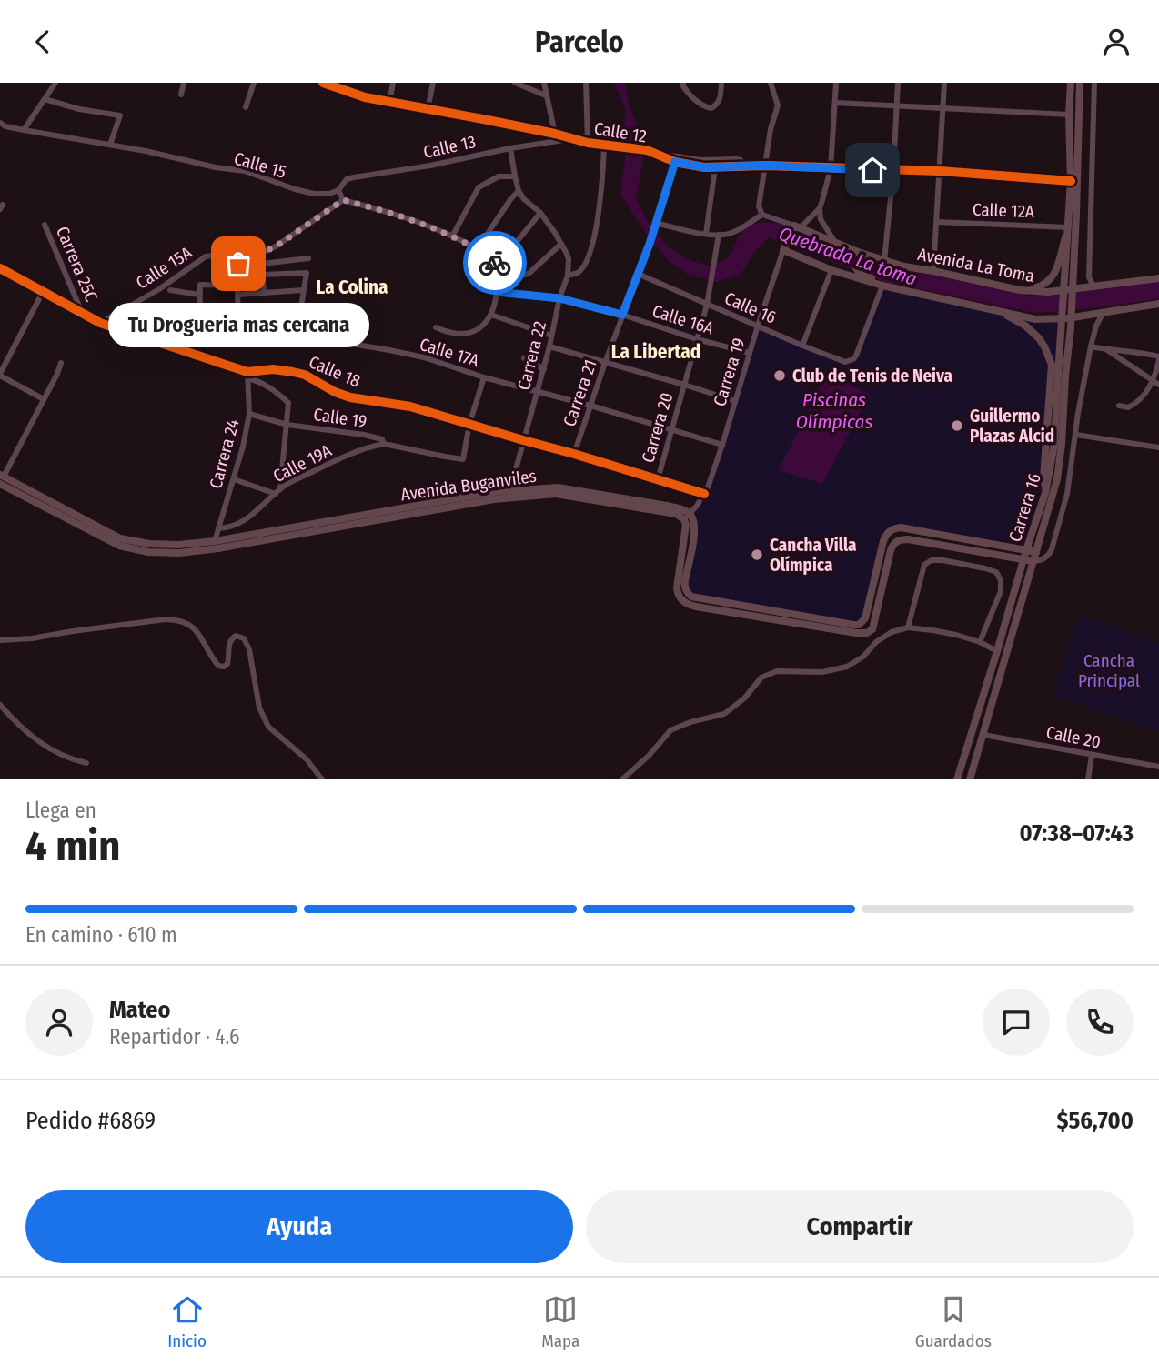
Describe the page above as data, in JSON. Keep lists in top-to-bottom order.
{
  "streets": {
    "main road": [
      "Avenida La Toma",
      "Carrera 19",
      "Avenida Buganviles",
      "Carrera 16"
    ],
    "street": [
      "Calle 12",
      "Calle 13",
      "Calle 15",
      "Calle 12A",
      "Carrera 25C",
      "Calle 15A",
      "Calle 16",
      "Calle 16A",
      "Calle 17A",
      "Carrera 22",
      "Calle 18",
      "Carrera 21",
      "Calle 19",
      "Carrera 20",
      "Carrera 24",
      "Calle 19A",
      "Calle 20"
    ]
  },
  "crossings": [
    ["Calle 12", "Calle 13"],
    ["Calle 12", "Carrera 22"],
    ["Calle 12", "Carrera 19"],
    ["Calle 12", "Carrera 21"],
    ["Calle 12", "Carrera 16"],
    ["Calle 13", "Calle 15"],
    ["Calle 12A", "Carrera 16"],
    ["Carrera 25C", "Calle 18"],
    ["Avenida La Toma", "Carrera 19"],
    ["Calle 15A", "Calle 18"],
    ["Calle 16", "Carrera 19"],
    ["Calle 16", "Carrera 21"],
    ["Calle 16", "Carrera 20"],
    ["Calle 16A", "Carrera 22"],
    ["Calle 16A", "Carrera 19"],
    ["Calle 16A", "Carrera 21"],
    ["Calle 16A", "Carrera 20"],
    ["Calle 17A", "Carrera 22"],
    ["Calle 17A", "Calle 18"],
    ["Calle 17A", "Carrera 19"],
    ["Calle 17A", "Carrera 21"],
    ["Calle 17A", "Carrera 20"],
    ["Carrera 22", "Calle 18"],
    ["Calle 18", "Carrera 19"],
    ["Calle 18", "Carrera 21"],
    ["Calle 18", "Calle 19"],
    ["Calle 18", "Carrera 20"],
    ["Calle 18", "Carrera 24"],
    ["Carrera 19", "Avenida Buganviles"],
    ["Calle 19", "Carrera 24"],
    ["Calle 19", "Calle 19A"],
    ["Carrera 24", "Calle 19A"],
    ["Carrera 24", "Avenida Buganviles"],
    ["Carrera 16", "Calle 20"]
  ],
  "districts": ["La Colina", "La Libertad"],
  "water": ["Quebrada La toma", "Piscinas Olímpicas"],
  "parks": ["Cancha Principal"],
  "places": [
    "Tu Drogueria mas cercana",
    "Club de Tenis de Neiva",
    "Guillermo Plazas Alcid",
    "Cancha Villa Olímpica"
  ],
  "page": {
    "header": "Parcelo",
    "bubble": "Tu Drogueria mas cercana",
    "heading": ["4 min", "Llega en", "07:38–07:43"],
    "panel": [
      "Mateo",
      "Repartidor · 4.6",
      "Pedido #6869",
      "$56,700"
    ],
    "bar": "En camino · 610 m",
    "buttons": ["Ayuda", "Compartir"],
    "tabs": ["Inicio", "Mapa", "Guardados"]
  }
}
